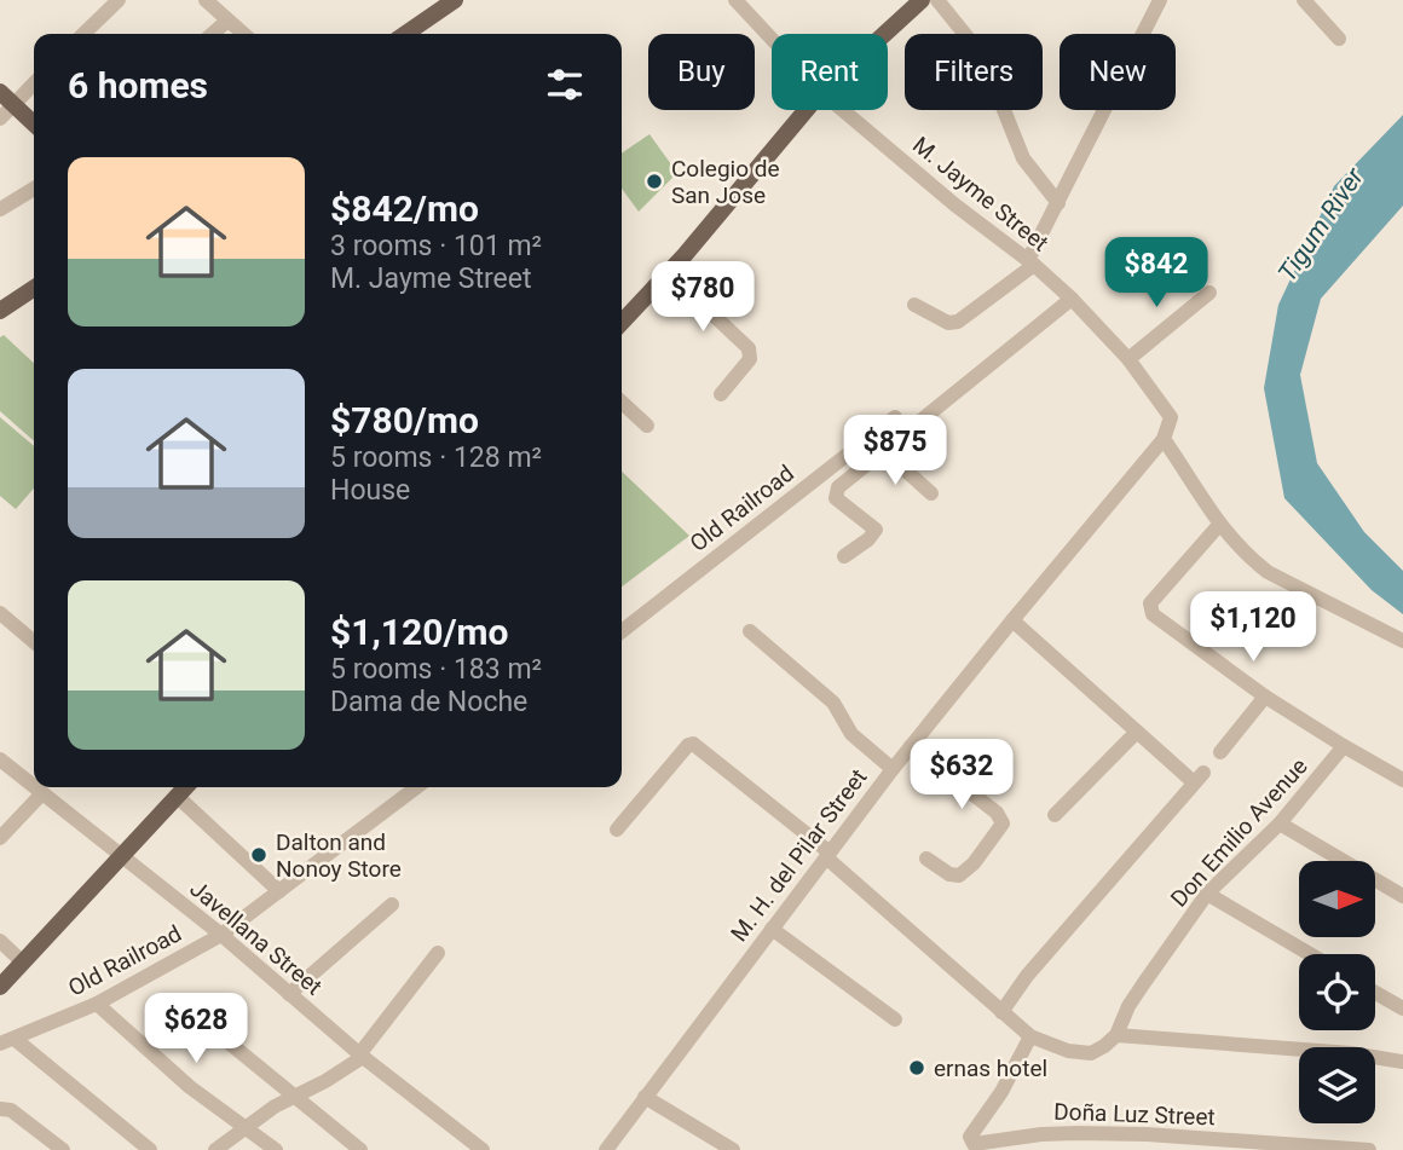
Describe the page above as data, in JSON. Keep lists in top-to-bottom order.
{
  "streets": {
    "street": [
      "M. Jayme Street",
      "Old Railroad",
      "Don Emilio Avenue",
      "M. H. del Pilar Street",
      "Javellana Street",
      "Doña Luz Street"
    ]
  },
  "crossings": [
    ["M. Jayme Street", "M. H. del Pilar Street"],
    ["Old Railroad", "Javellana Street"]
  ],
  "water": ["Tigum River"],
  "places": ["Colegio de San Jose", "Dalton and Nonoy Store", "ernas hotel"],
  "north": "right",
  "page": {
    "chip": [
      "Buy",
      "Rent",
      "Filters",
      "New"
    ],
    "heading": "6 homes",
    "list": [
      {
        "name": "$842/mo",
        "note": "3 rooms · 101 m² · M. Jayme Street"
      },
      {
        "name": "$780/mo",
        "note": "5 rooms · 128 m² · House"
      },
      {
        "name": "$1,120/mo",
        "note": "5 rooms · 183 m² · Dama de Noche"
      }
    ],
    "price": [
      "$842",
      "$780",
      "$875",
      "$1,120",
      "$632",
      "$628"
    ]
  }
}
